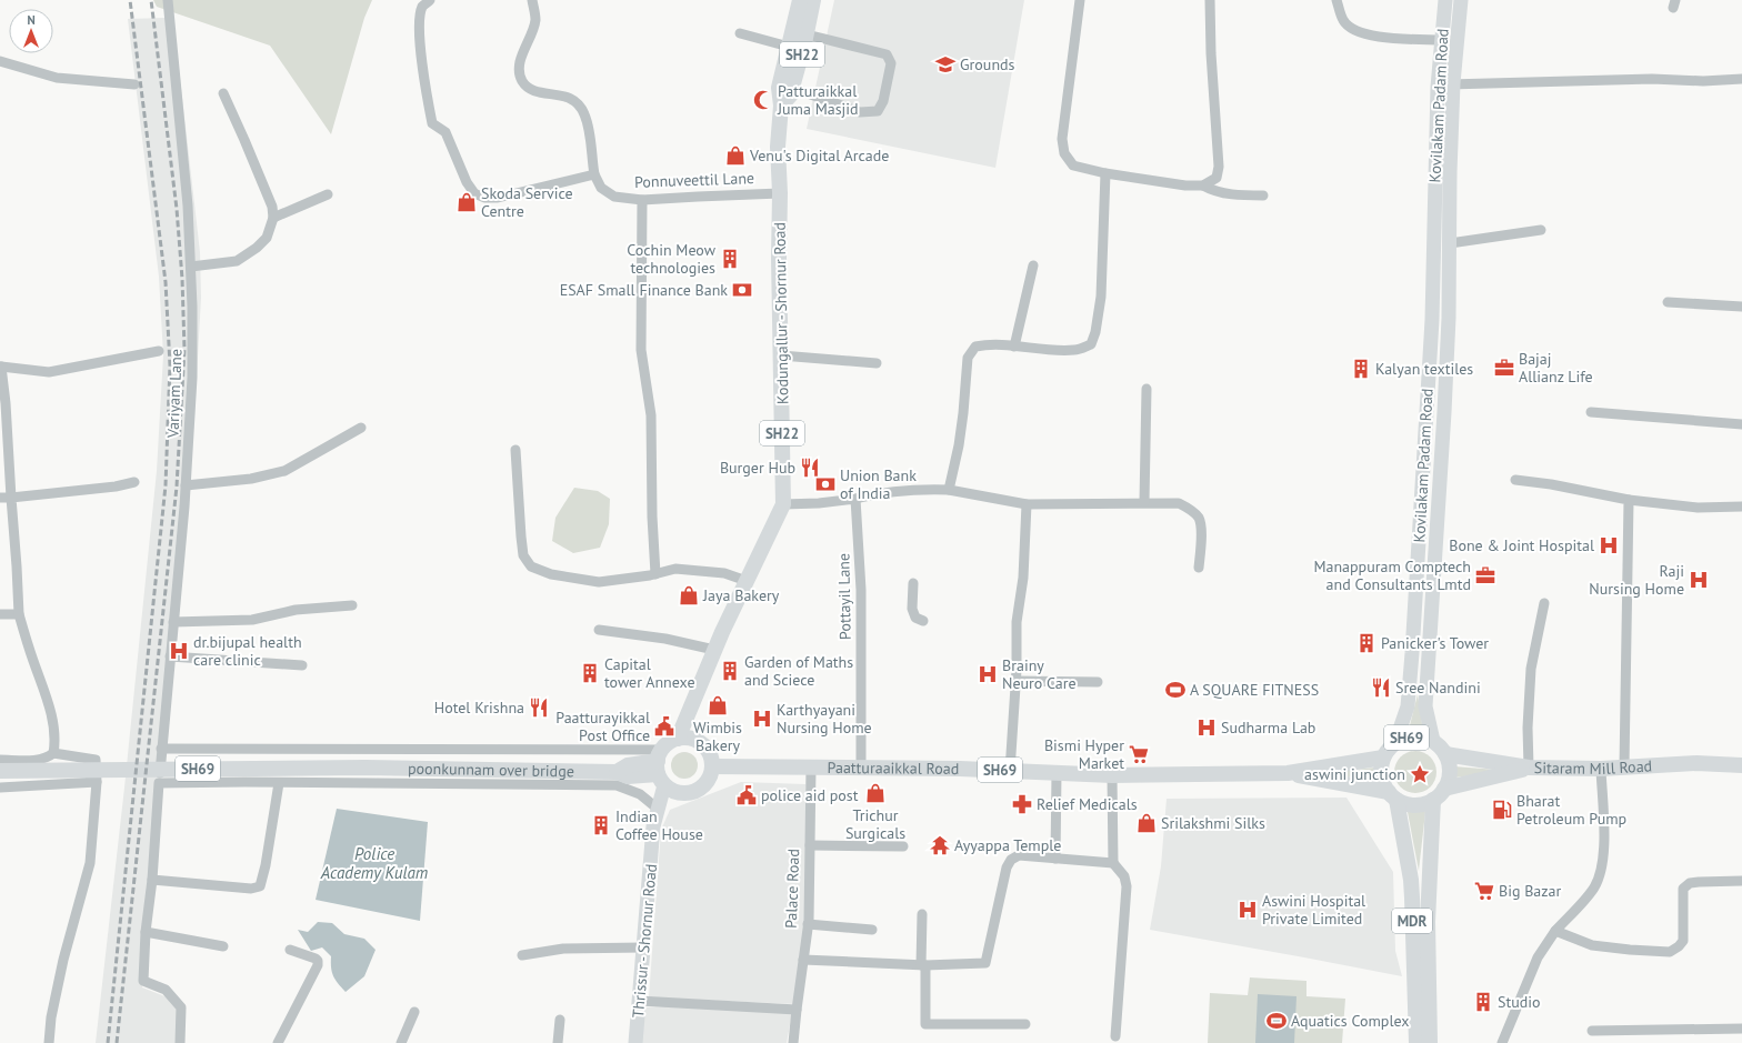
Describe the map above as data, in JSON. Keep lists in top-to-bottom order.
{
  "streets": {
    "main road": [
      "SH22",
      "Kovilakam Padam Road",
      "Kodungallur - Shornur Road",
      "SH69",
      "Sitaram Mill Road",
      "Paatturaaikkal Road",
      "poonkunnam over bridge",
      "MDR",
      "Thrissur - Shornur Road"
    ],
    "street": [
      "Ponnuveettil Lane",
      "Variyam Lane",
      "Pottayil Lane",
      "Palace Road"
    ]
  },
  "crossings": [
    ["SH22", "Kodungallur - Shornur Road"],
    ["Kovilakam Padam Road", "SH69"],
    ["Kovilakam Padam Road", "Sitaram Mill Road"],
    ["Kovilakam Padam Road", "MDR"],
    ["Ponnuveettil Lane", "Kodungallur - Shornur Road"],
    ["Kodungallur - Shornur Road", "SH69"],
    ["Kodungallur - Shornur Road", "Paatturaaikkal Road"],
    ["Kodungallur - Shornur Road", "poonkunnam over bridge"],
    ["Kodungallur - Shornur Road", "Thrissur - Shornur Road"],
    ["Pottayil Lane", "Paatturaaikkal Road"],
    ["SH69", "Sitaram Mill Road"],
    ["SH69", "Paatturaaikkal Road"],
    ["SH69", "poonkunnam over bridge"],
    ["SH69", "MDR"],
    ["SH69", "Thrissur - Shornur Road"],
    ["Sitaram Mill Road", "MDR"],
    ["Paatturaaikkal Road", "poonkunnam over bridge"],
    ["Paatturaaikkal Road", "Palace Road"],
    ["Paatturaaikkal Road", "Thrissur - Shornur Road"],
    ["poonkunnam over bridge", "Thrissur - Shornur Road"]
  ],
  "water": ["Police Academy Kulam"],
  "places": {
    "school or university": ["Grounds"],
    "mosque": ["Patturaikkal Juma Masjid"],
    "shop": [
      "Venu's Digital Arcade",
      "Skoda Service Centre",
      "Jaya Bakery",
      "Wimbis Bakery",
      "Trichur Surgicals",
      "Srilakshmi Silks"
    ],
    "building": [
      "Cochin Meow technologies",
      "Kalyan textiles",
      "Panicker's Tower",
      "Garden of Maths and Sciece",
      "Capital tower Annexe",
      "Indian Coffee House",
      "Studio"
    ],
    "bank": ["ESAF Small Finance Bank", "Union Bank of India"],
    "office": ["Bajaj Allianz Life", "Manappuram Comptech and Consultants Lmtd"],
    "restaurant": ["Burger Hub", "Sree Nandini", "Hotel Krishna"],
    "hospital": [
      "Bone & Joint Hospital",
      "Raji Nursing Home",
      "dr.bijupal health care clinic",
      "Brainy Neuro Care",
      "Karthyayani Nursing Home",
      "Sudharma Lab",
      "Aswini Hospital Private Limited"
    ],
    "sports": ["A SQUARE FITNESS", "Aquatics Complex"],
    "public building": ["Paatturayikkal Post Office", "police aid post"],
    "supermarket": ["Bismi Hyper Market", "Big Bazar"],
    "place": ["aswini junction"],
    "pharmacy": ["Relief Medicals"],
    "fuel station": ["Bharat Petroleum Pump"],
    "temple": ["Ayyappa Temple"]
  },
  "north": "top"
}
